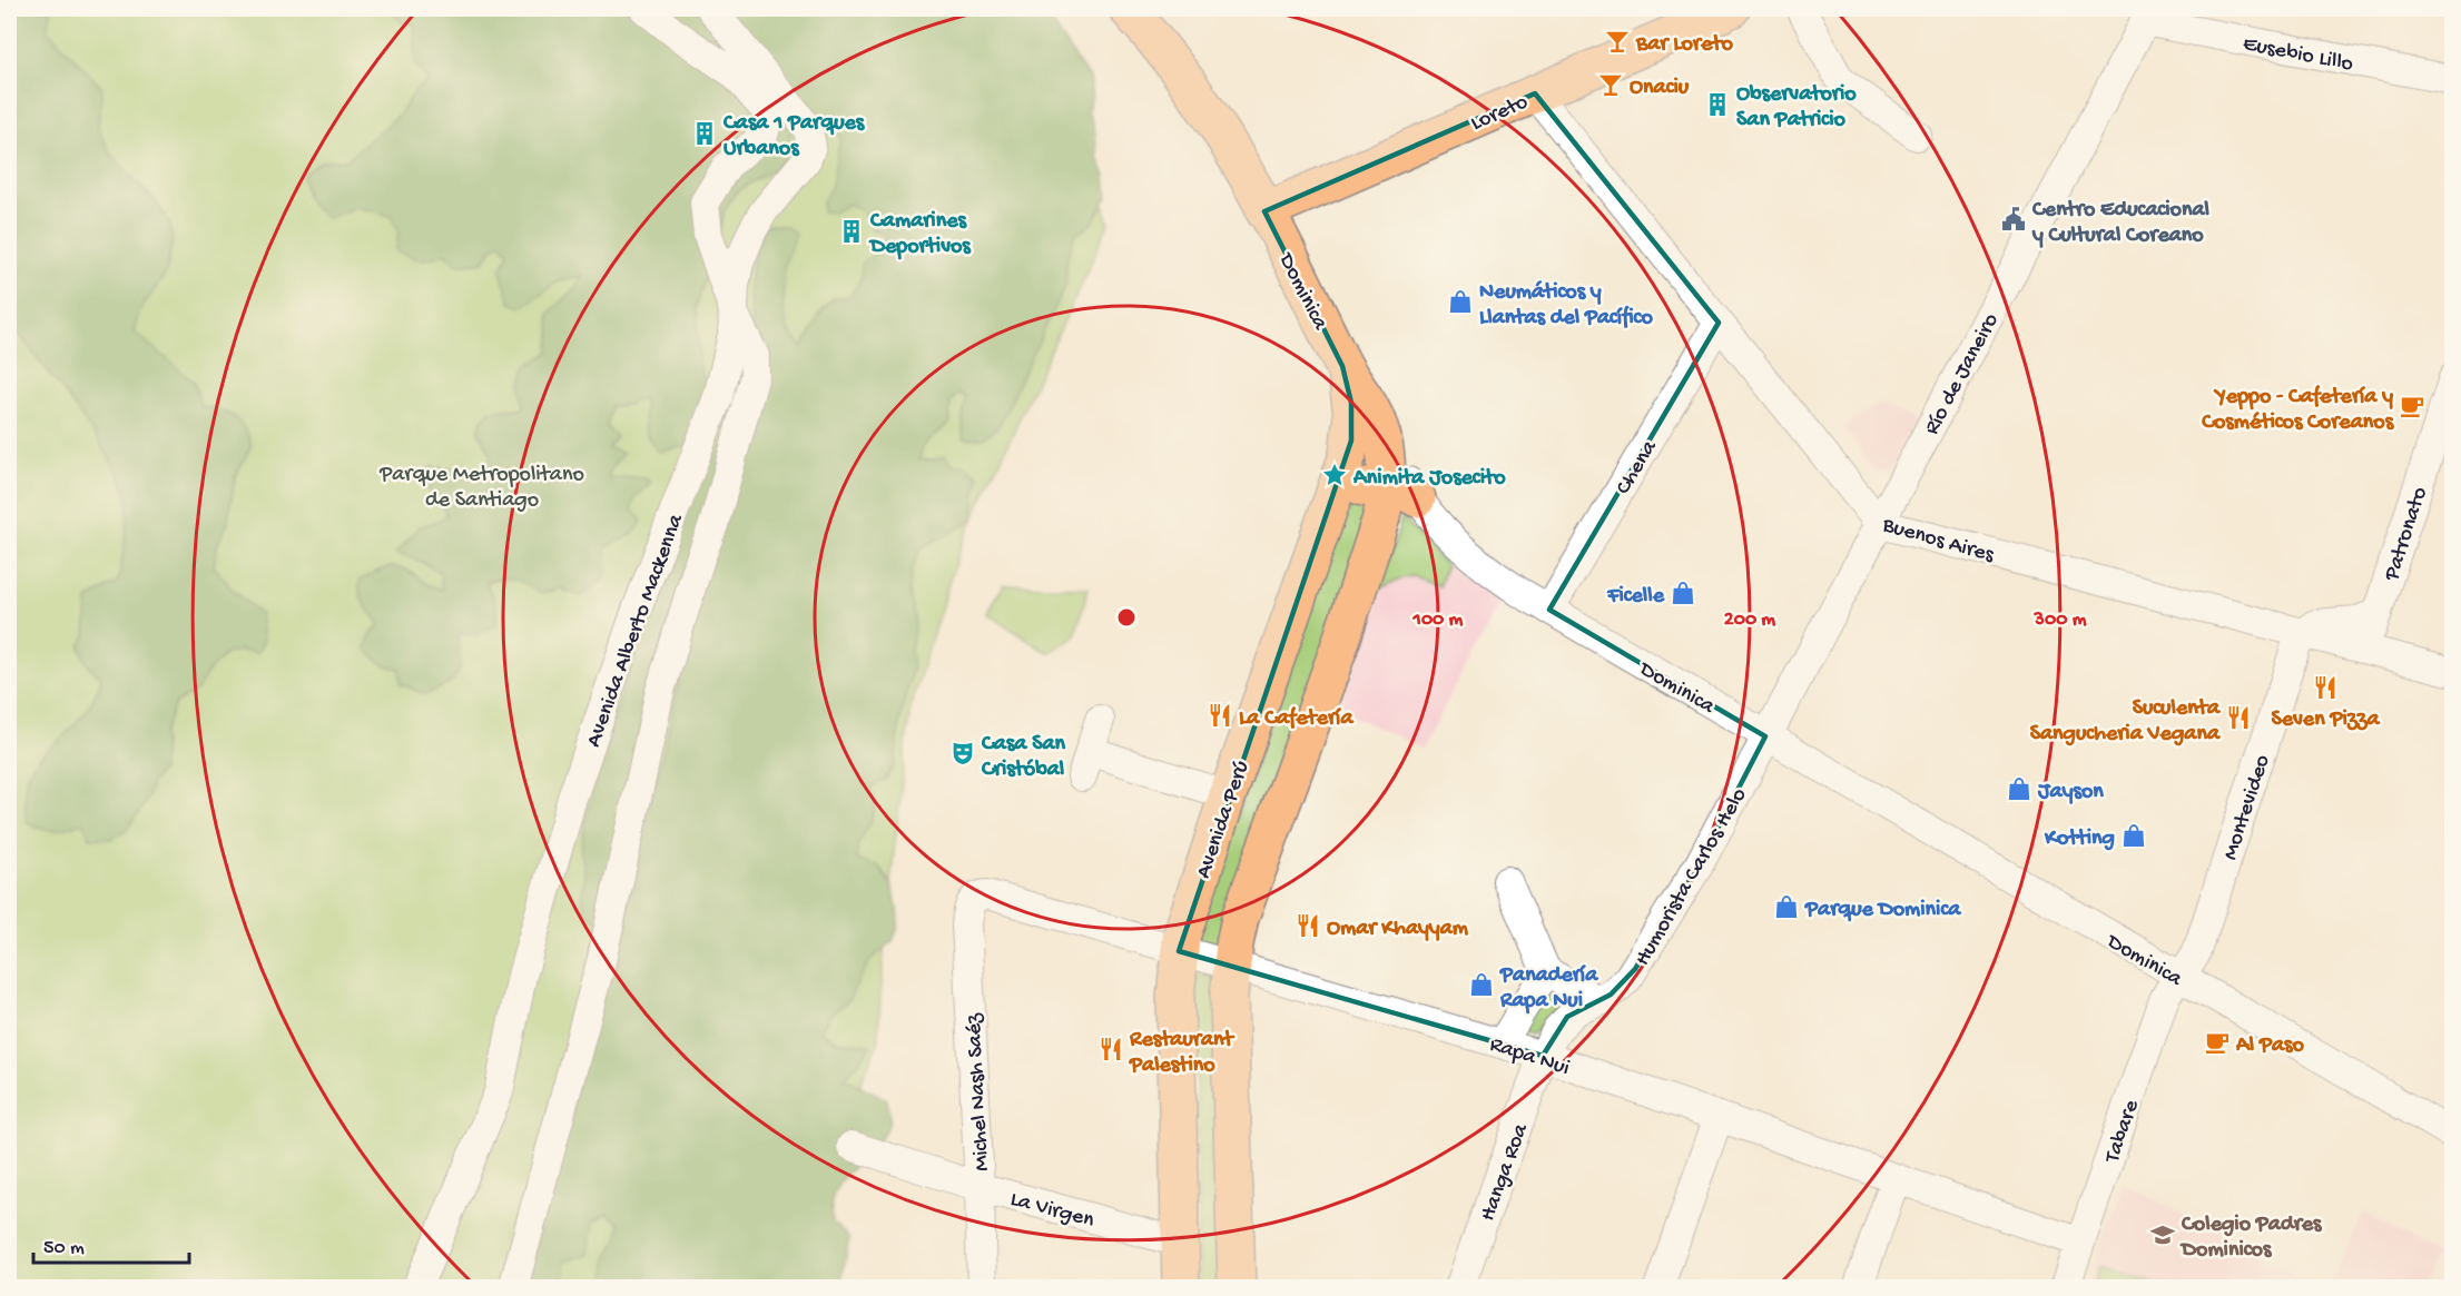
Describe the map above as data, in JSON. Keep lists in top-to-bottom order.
{
  "streets": {
    "main road": ["Loreto", "Dominica", "Avenida Perú"],
    "street": [
      "Eusebio Lillo",
      "Río de Janeiro",
      "Chena",
      "Patronato",
      "Buenos Aires",
      "Avenida Alberto Mackenna",
      "Montevideo",
      "Humorista Carlos Helo",
      "Rapa Nui",
      "Michel Nash Saéz",
      "Tabare",
      "Hanga Roa",
      "La Virgen"
    ]
  },
  "crossings": [
    ["Eusebio Lillo", "Río de Janeiro"],
    ["Loreto", "Dominica"],
    ["Loreto", "Buenos Aires"],
    ["Dominica", "Río de Janeiro"],
    ["Dominica", "Chena"],
    ["Dominica", "Montevideo"],
    ["Dominica", "Avenida Perú"],
    ["Dominica", "Humorista Carlos Helo"],
    ["Dominica", "Tabare"],
    ["Río de Janeiro", "Buenos Aires"],
    ["Río de Janeiro", "Humorista Carlos Helo"],
    ["Chena", "Buenos Aires"],
    ["Patronato", "Buenos Aires"],
    ["Buenos Aires", "Montevideo"],
    ["Montevideo", "Tabare"],
    ["Avenida Perú", "Rapa Nui"],
    ["Avenida Perú", "La Virgen"],
    ["Humorista Carlos Helo", "Rapa Nui"],
    ["Humorista Carlos Helo", "Hanga Roa"],
    ["Rapa Nui", "Michel Nash Saéz"],
    ["Rapa Nui", "Tabare"],
    ["Rapa Nui", "Hanga Roa"],
    ["Michel Nash Saéz", "La Virgen"]
  ],
  "parks": ["Parque Metropolitano de Santiago"],
  "places": {
    "bar": ["Bar Loreto", "Onaciu"],
    "building": ["Observatorio San Patricio", "Casa 1 Parques Urbanos", "Camarines Deportivos"],
    "public building": ["Centro Educacional y Cultural Coreano"],
    "shop": [
      "Neumáticos y Llantas del Pacífico",
      "Ficelle",
      "Jayson",
      "Kotting",
      "Parque Dominica",
      "Panadería Rapa Nui"
    ],
    "cafe": ["Yeppo - Cafetería y Cosméticos Coreanos", "Al Paso"],
    "place": ["Animita Josecito"],
    "restaurant": [
      "Seven Pizza",
      "La Cafetería",
      "Suculenta Sangucheria Vegana",
      "Omar Khayyam",
      "Restaurant Palestino"
    ],
    "theatre": ["Casa San Cristóbal"],
    "school or university": ["Colegio Padres Dominicos"]
  },
  "scale_bar": "50 m",
  "rings": ["100 m", "200 m", "300 m"]
}
